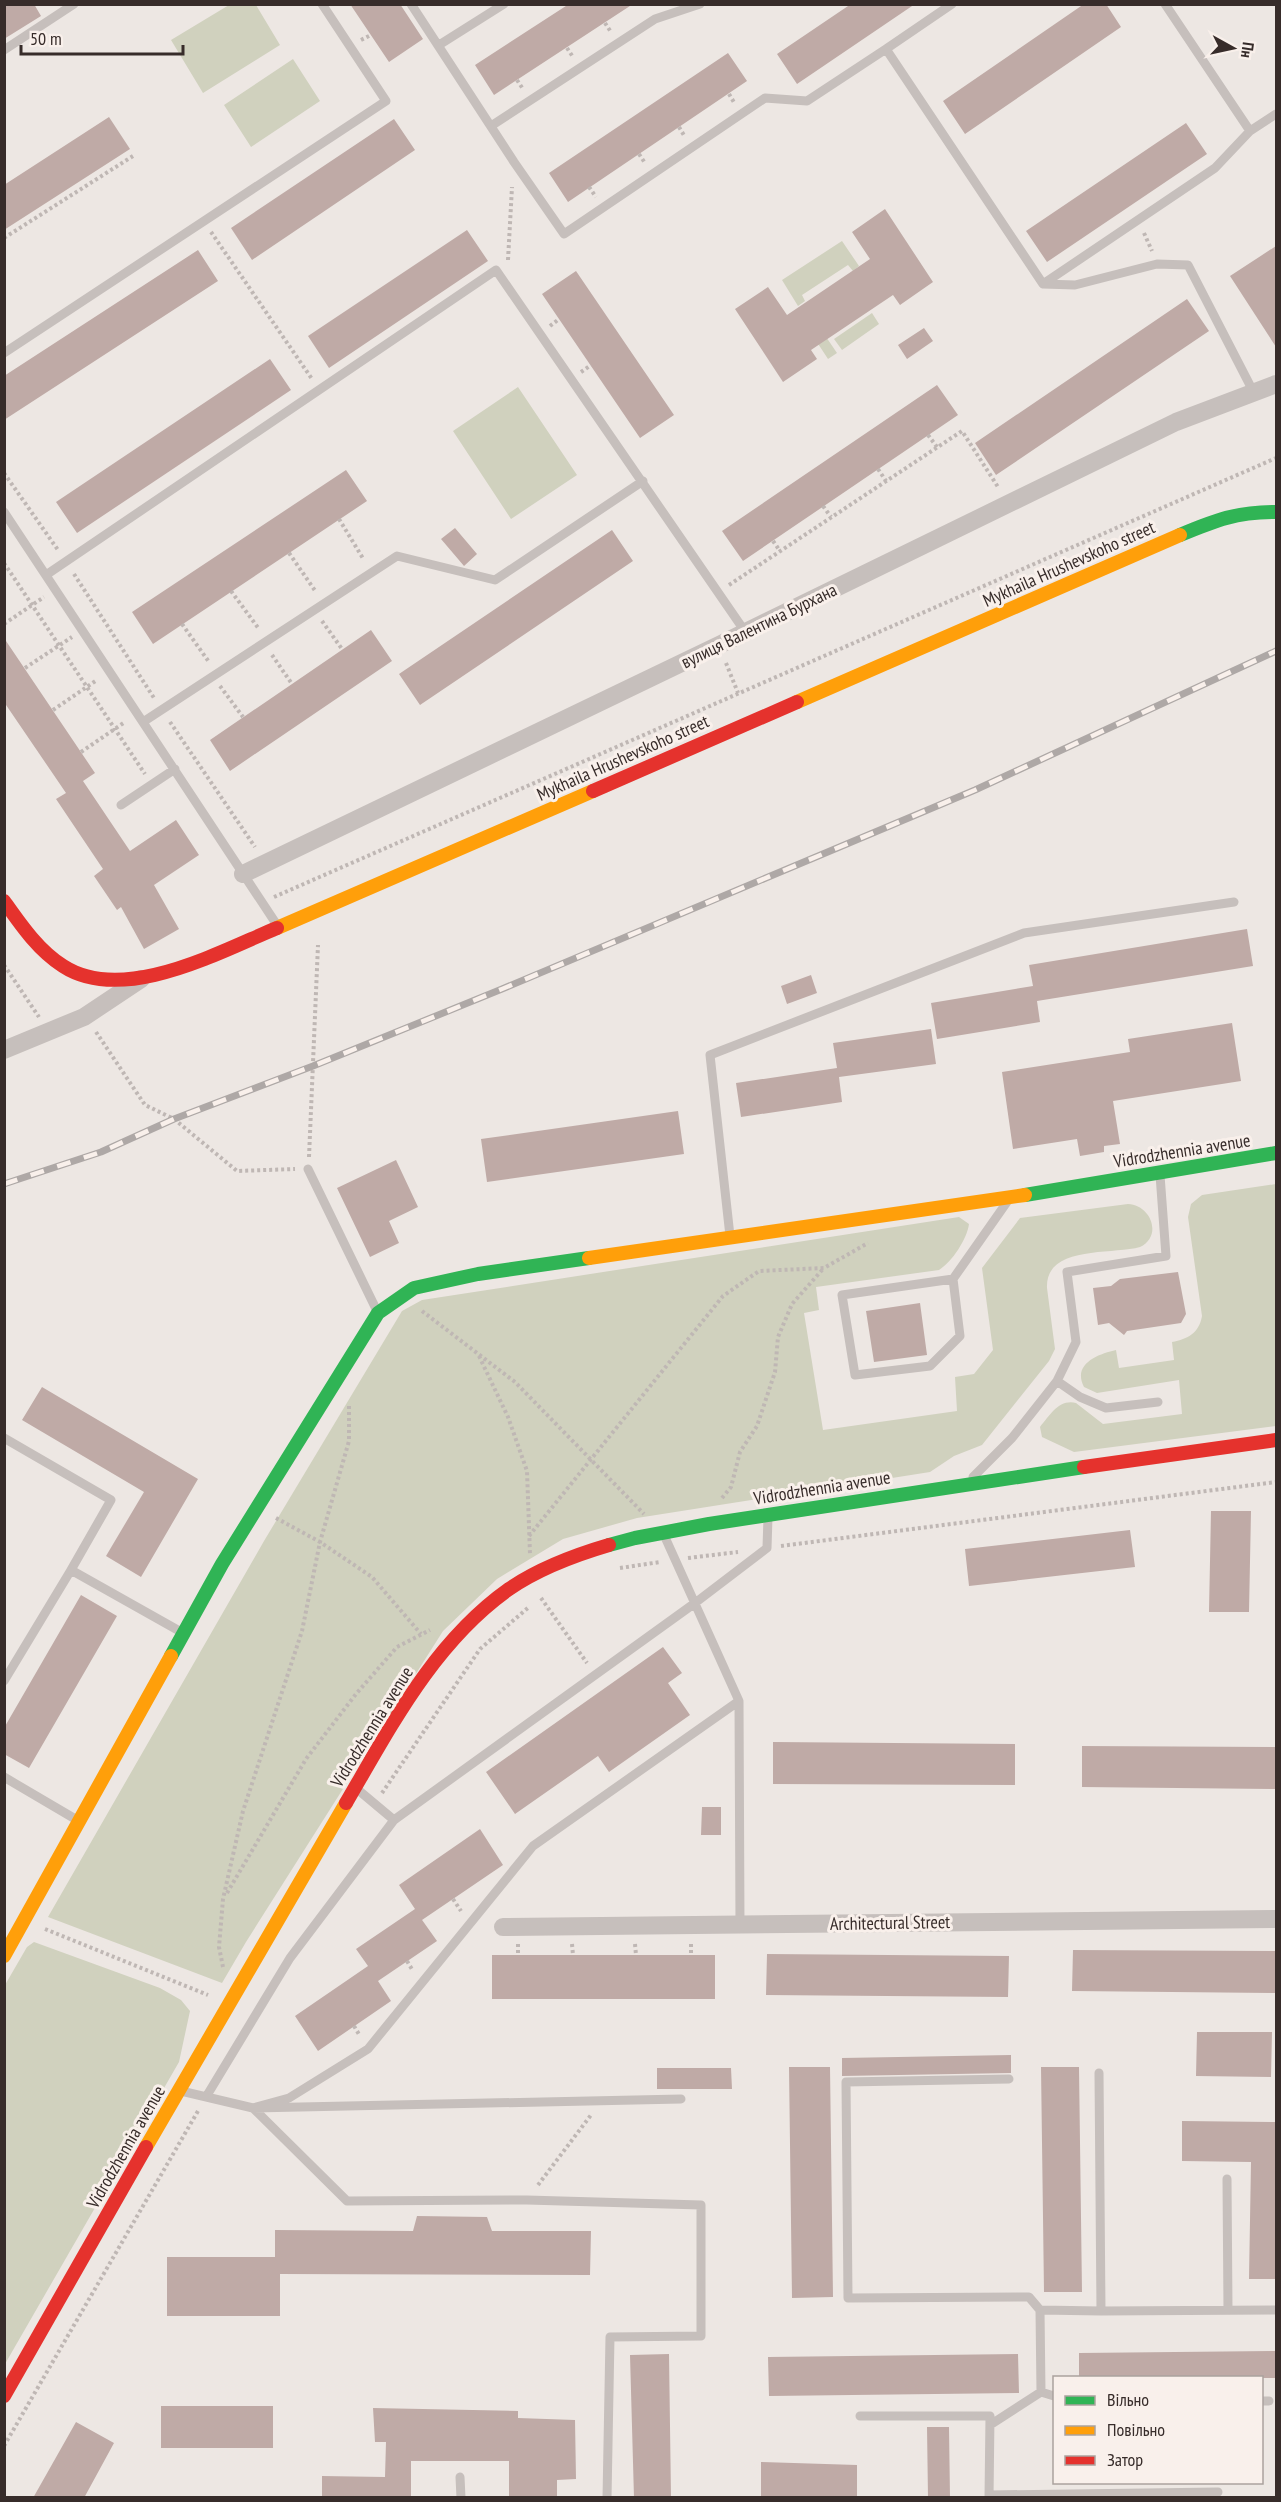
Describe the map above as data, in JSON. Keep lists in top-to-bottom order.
{
  "streets": {
    "main road": ["Mykhaila Hrushevskoho street", "Vidrodzhennia avenue"],
    "street": ["вулиця Валентина Бурхана", "Architectural Street"]
  },
  "legend": ["Вільно", "Повільно", "Затор"],
  "scale_bar": "50 m",
  "north": "right"
}
